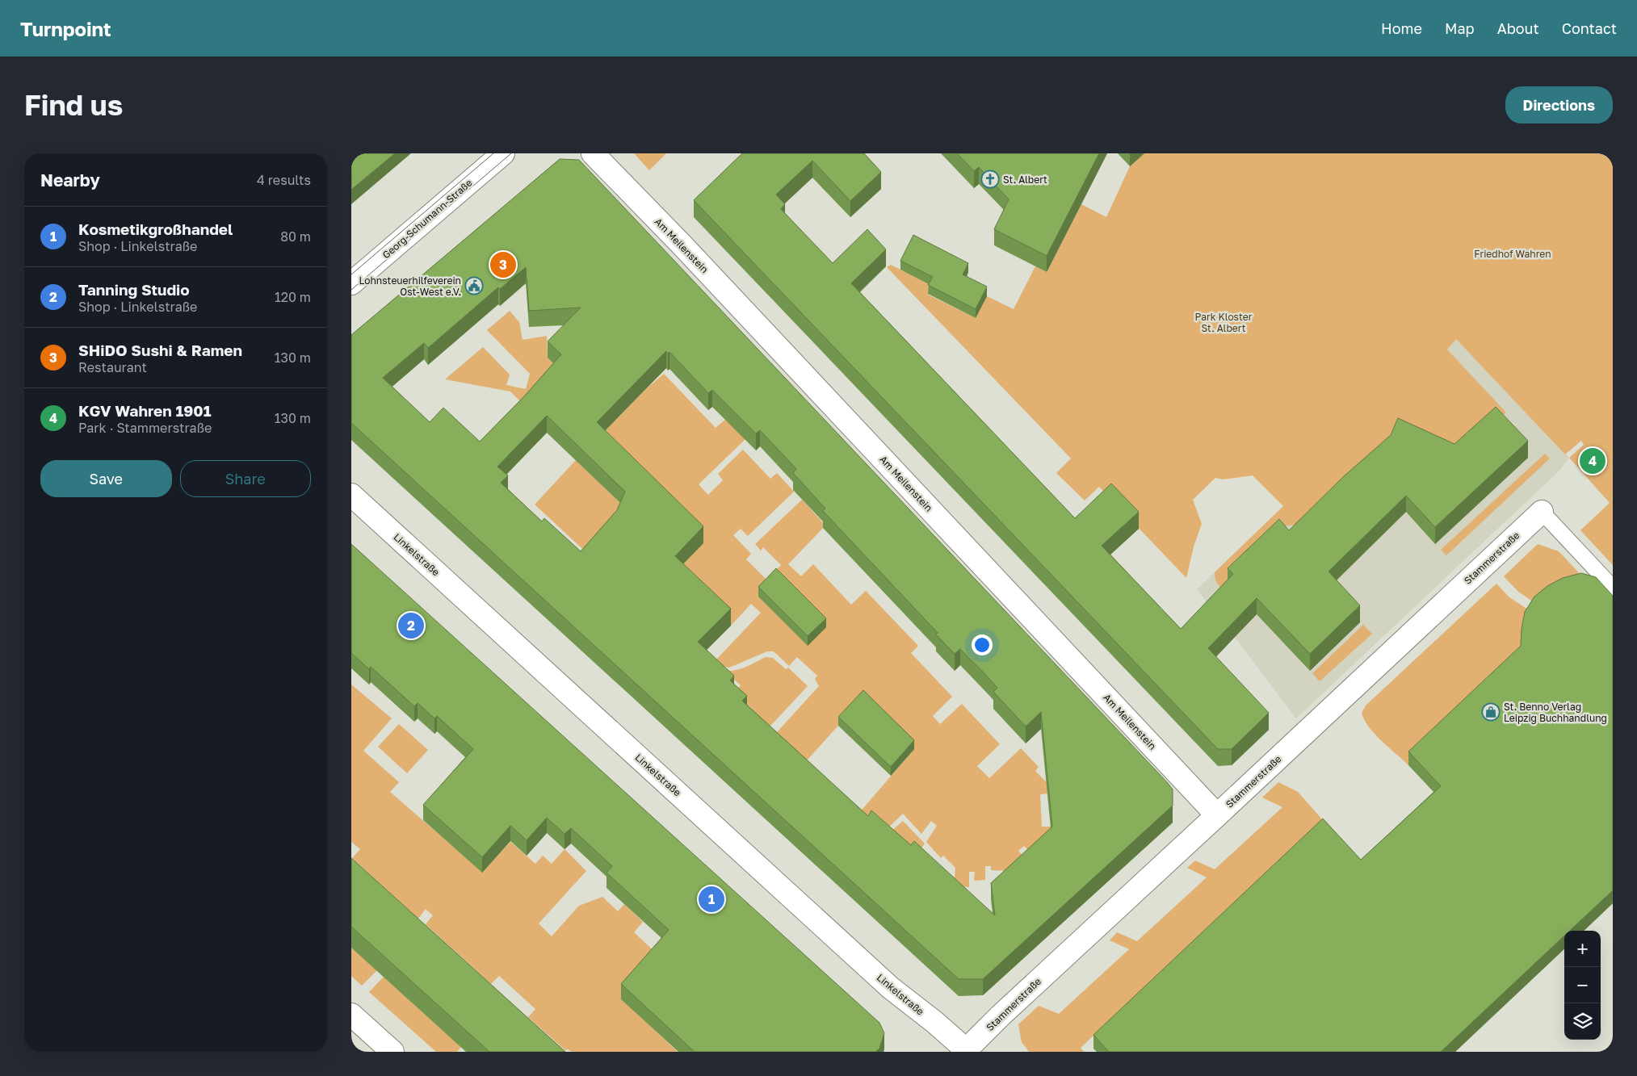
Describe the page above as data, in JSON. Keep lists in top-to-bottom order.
{
  "streets": {
    "street": [
      "Georg-Schumann-Straße",
      "Am Meilenstein",
      "Linkelstraße",
      "Stammerstraße"
    ]
  },
  "crossings": [
    ["Am Meilenstein", "Stammerstraße"],
    ["Linkelstraße", "Stammerstraße"]
  ],
  "parks": ["Friedhof Wahren", "Park Kloster St. Albert"],
  "places": {
    "church": ["St. Albert"],
    "public building": ["Lohnsteuerhilfeverein Ost-West e.V."],
    "shop": ["St. Benno Verlag Leipzig Buchhandlung"]
  },
  "page": {
    "header": "Turnpoint",
    "nav": [
      "Home",
      "Map",
      "About",
      "Contact"
    ],
    "buttons": [
      "Directions",
      ["Save", "Share"]
    ],
    "title": "Find us",
    "heading": ["Nearby", "4 results"],
    "list": [
      {
        "mark": "1",
        "name": "Kosmetikgroßhandel",
        "note": "Shop · Linkelstraße",
        "value": "80 m"
      },
      {
        "mark": "2",
        "name": "Tanning Studio",
        "note": "Shop · Linkelstraße",
        "value": "120 m"
      },
      {
        "mark": "3",
        "name": "SHiDO Sushi & Ramen",
        "note": "Restaurant",
        "value": "130 m"
      },
      {
        "mark": "4",
        "name": "KGV Wahren 1901",
        "note": "Park · Stammerstraße",
        "value": "130 m"
      }
    ],
    "pins": [
      "3",
      "4",
      "2",
      "1"
    ],
    "map_buttons": ["+", "−"]
  }
}
